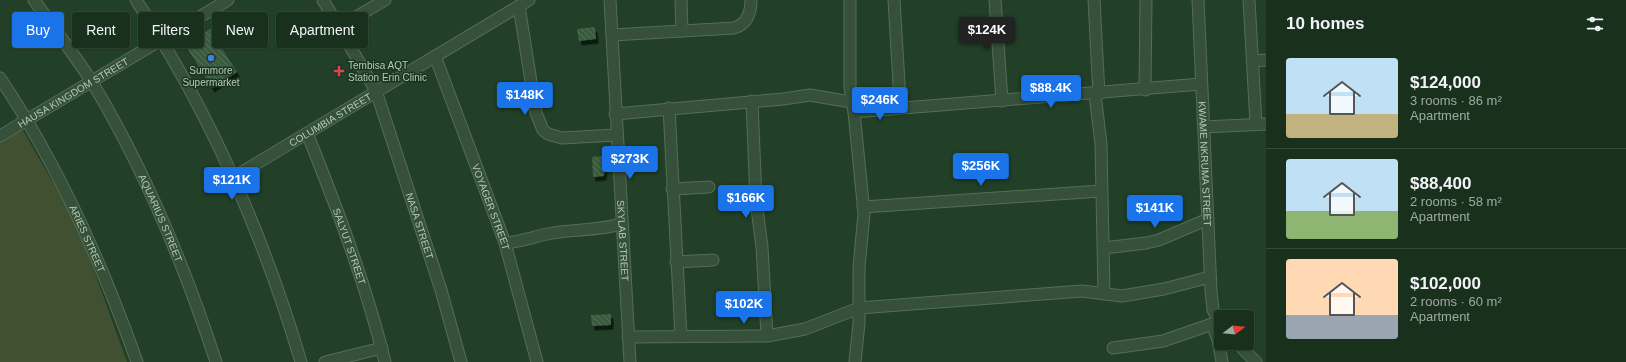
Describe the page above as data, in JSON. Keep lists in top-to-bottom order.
{
  "streets": {
    "street": [
      "HAUSA KINGDOM STREET",
      "COLUMBIA STREET",
      "KWAME NKRUMA STREET",
      "VOYAGER STREET",
      "AQUARIUS STREET",
      "NASA STREET",
      "ARIES STREET",
      "SKYLAB STREET",
      "SALYUT STREET"
    ]
  },
  "crossings": [
    ["HAUSA KINGDOM STREET", "AQUARIUS STREET"],
    ["HAUSA KINGDOM STREET", "ARIES STREET"],
    ["COLUMBIA STREET", "VOYAGER STREET"],
    ["COLUMBIA STREET", "NASA STREET"],
    ["COLUMBIA STREET", "SALYUT STREET"]
  ],
  "places": {
    "other": ["Summore Supermarket"],
    "health": ["Tembisa AQT Station Erin Clinic"]
  },
  "north": "right",
  "page": {
    "heading": "10 homes",
    "chip": [
      "Buy",
      "Rent",
      "Filters",
      "New",
      "Apartment"
    ],
    "price": [
      "$124K",
      "$88.4K",
      "$148K",
      "$246K",
      "$273K",
      "$256K",
      "$121K",
      "$166K",
      "$141K",
      "$102K"
    ],
    "list": [
      {
        "name": "$124,000",
        "note": "3 rooms · 86 m² · Apartment"
      },
      {
        "name": "$88,400",
        "note": "2 rooms · 58 m² · Apartment"
      },
      {
        "name": "$102,000",
        "note": "2 rooms · 60 m² · Apartment"
      }
    ]
  }
}
